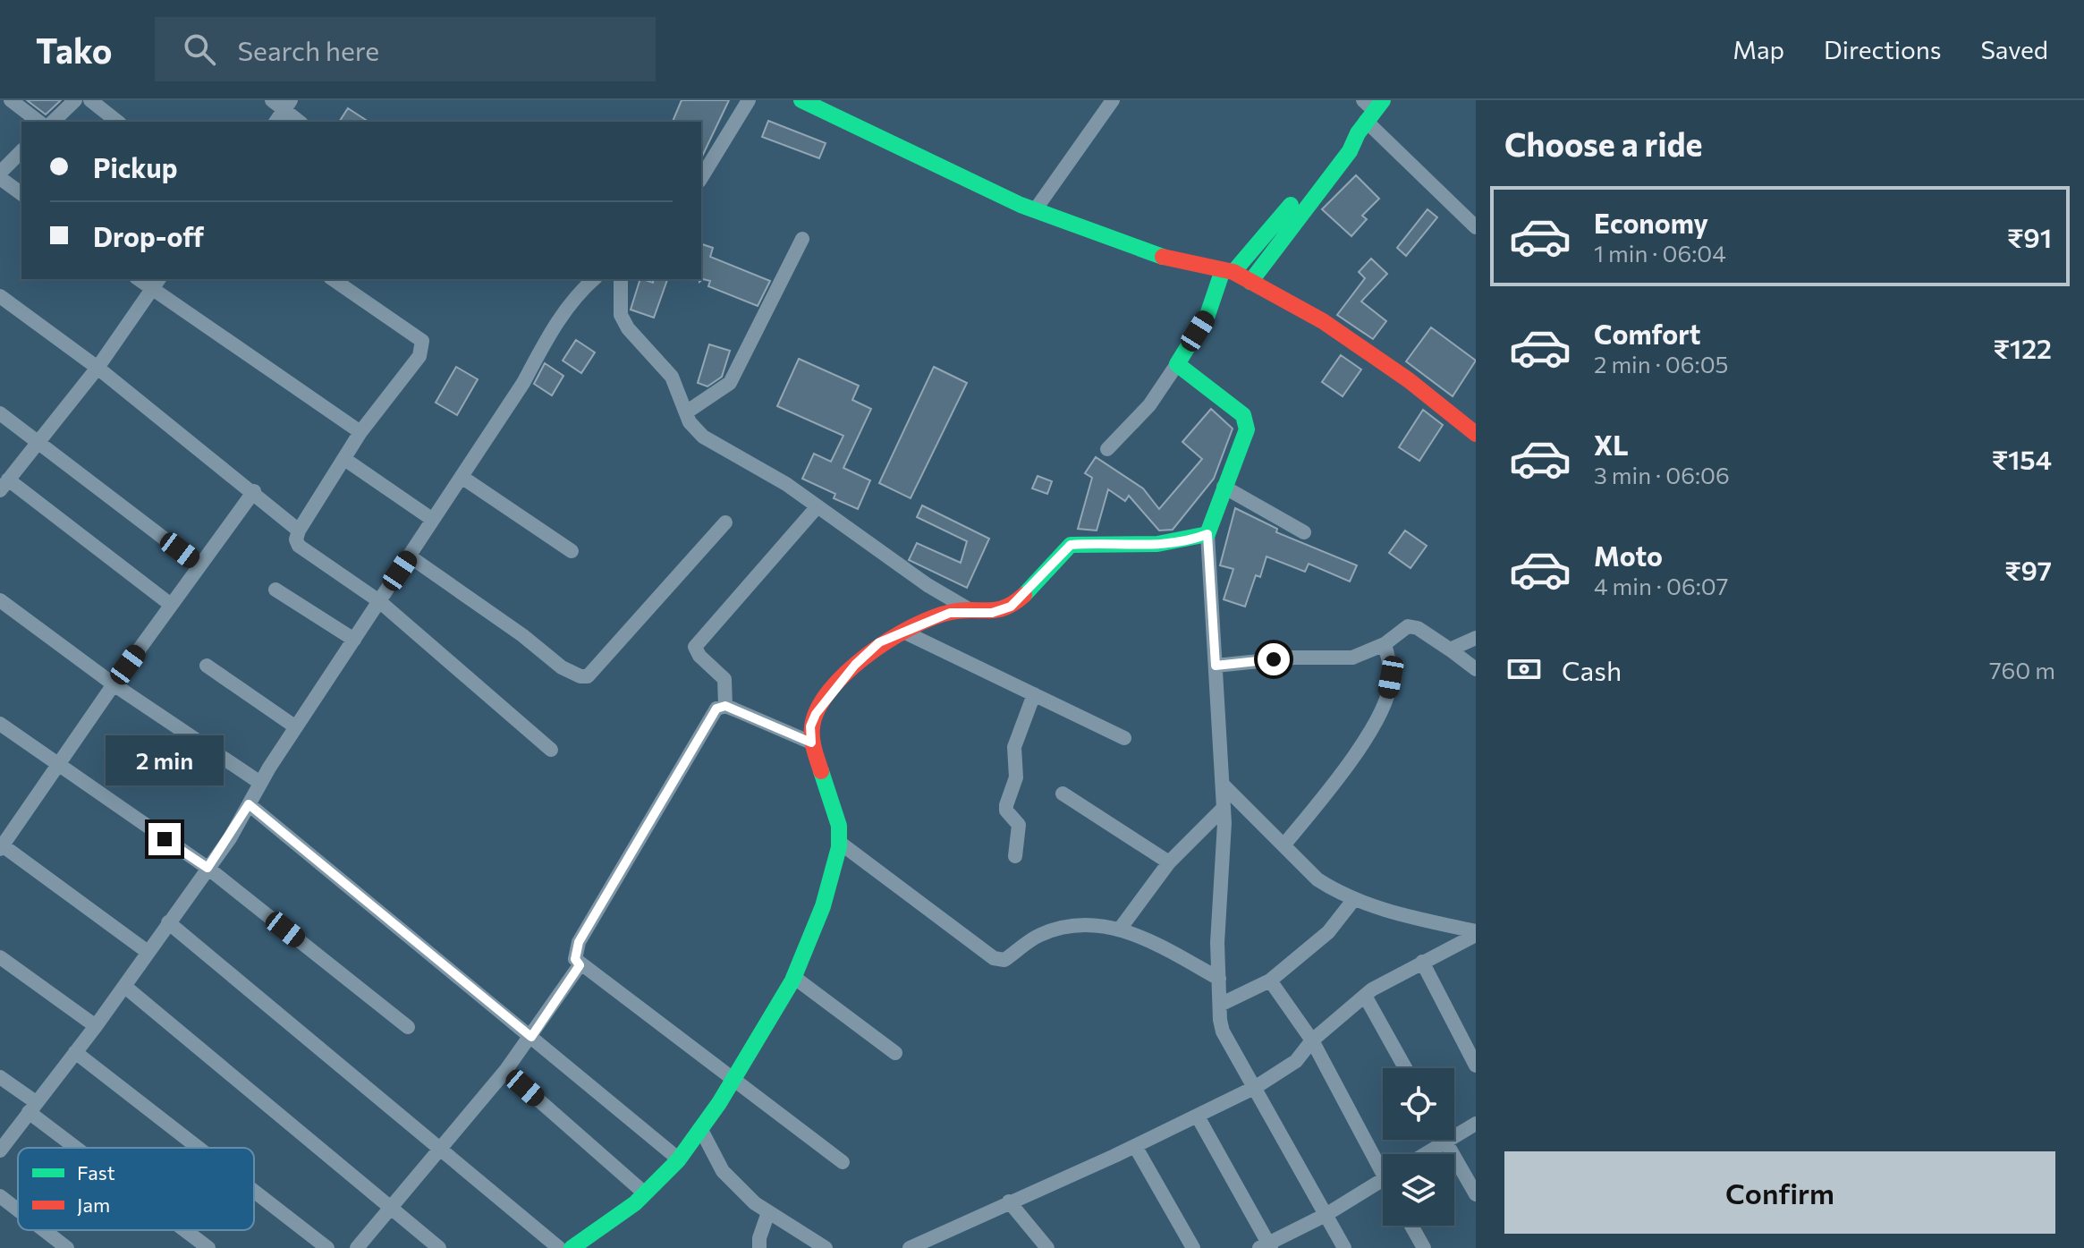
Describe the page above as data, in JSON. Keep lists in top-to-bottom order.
{
  "legend": ["Fast", "Jam"],
  "page": {
    "header": "Tako",
    "search": "Search here",
    "nav": ["Map", "Directions", "Saved"],
    "heading": "Choose a ride",
    "banner": ["Pickup", "Drop-off"],
    "list": [
      {
        "name": "Economy",
        "note": "1 min · 06:04",
        "value": "₹91"
      },
      {
        "name": "Comfort",
        "note": "2 min · 06:05",
        "value": "₹122"
      },
      {
        "name": "XL",
        "note": "3 min · 06:06",
        "value": "₹154"
      },
      {
        "name": "Moto",
        "note": "4 min · 06:07",
        "value": "₹97"
      }
    ],
    "pay": ["Cash", "760 m"],
    "bubble": "2 min",
    "buttons": "Confirm"
  }
}
